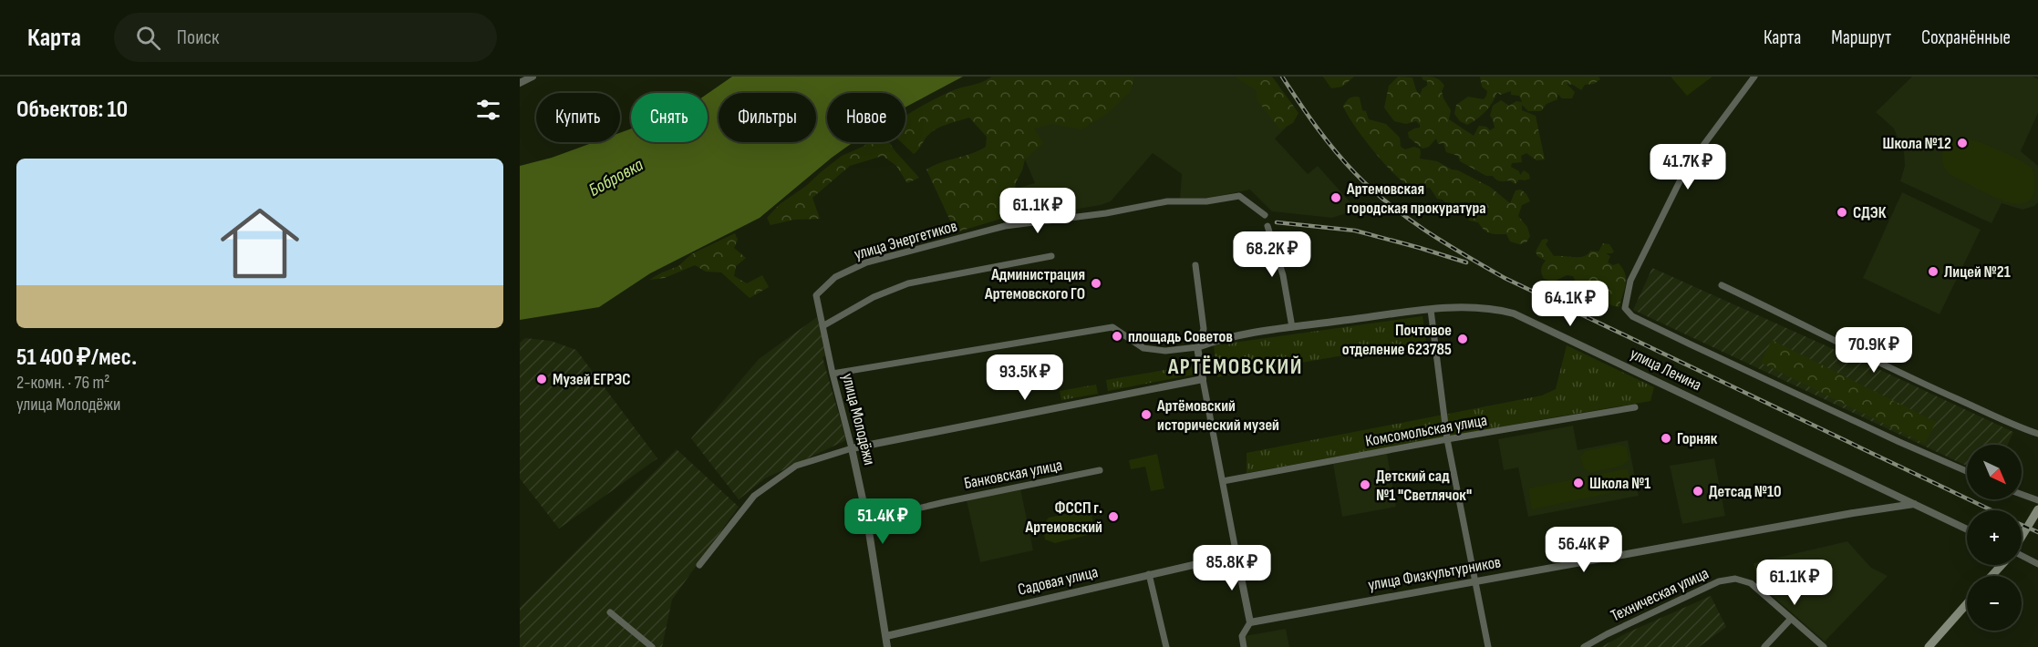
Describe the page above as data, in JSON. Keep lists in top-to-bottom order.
{
  "streets": {
    "street": [
      "улица Энергетиков",
      "улица Ленина",
      "улица Молодёжи",
      "Комсомольская улица",
      "Банковская улица",
      "улица Физкультурников",
      "Садовая улица",
      "Техническая улица"
    ]
  },
  "crossings": [
    ["улица Энергетиков", "улица Молодёжи"],
    ["улица Ленина", "улица Физкультурников"],
    ["улица Молодёжи", "Банковская улица"],
    ["улица Молодёжи", "Садовая улица"]
  ],
  "districts": ["АРТЁМОВСКИЙ"],
  "water": ["Бобровка"],
  "places": [
    "Школа №12",
    "Артемовская городская прокуратура",
    "СДЭК",
    "Лицей №21",
    "Администрация Артемовского ГО",
    "площадь Советов",
    "Почтовое отделение 623785",
    "Музей ЕГРЭС",
    "Артёмовский исторический музей",
    "Горняк",
    "Школа №1",
    "Детский сад №1 \"Светлячок\"",
    "Детсад №10",
    "ФССП г. Артеиовский"
  ],
  "north": "bottom right",
  "page": {
    "header": "Карта",
    "search": "Поиск",
    "nav": ["Карта", "Маршрут", "Сохранённые"],
    "heading": "Объектов: 10",
    "chip": [
      "Купить",
      "Снять",
      "Фильтры",
      "Новое"
    ],
    "list": [
      {
        "name": "51 400 ₽/мес.",
        "note": "2-комн. · 76 m² · улица Молодёжи"
      }
    ],
    "price": [
      "41.7K ₽",
      "61.1K ₽",
      "68.2K ₽",
      "64.1K ₽",
      "70.9K ₽",
      "93.5K ₽",
      "51.4K ₽",
      "56.4K ₽",
      "85.8K ₽",
      "61.1K ₽"
    ],
    "map_buttons": ["+", "−"]
  }
}
